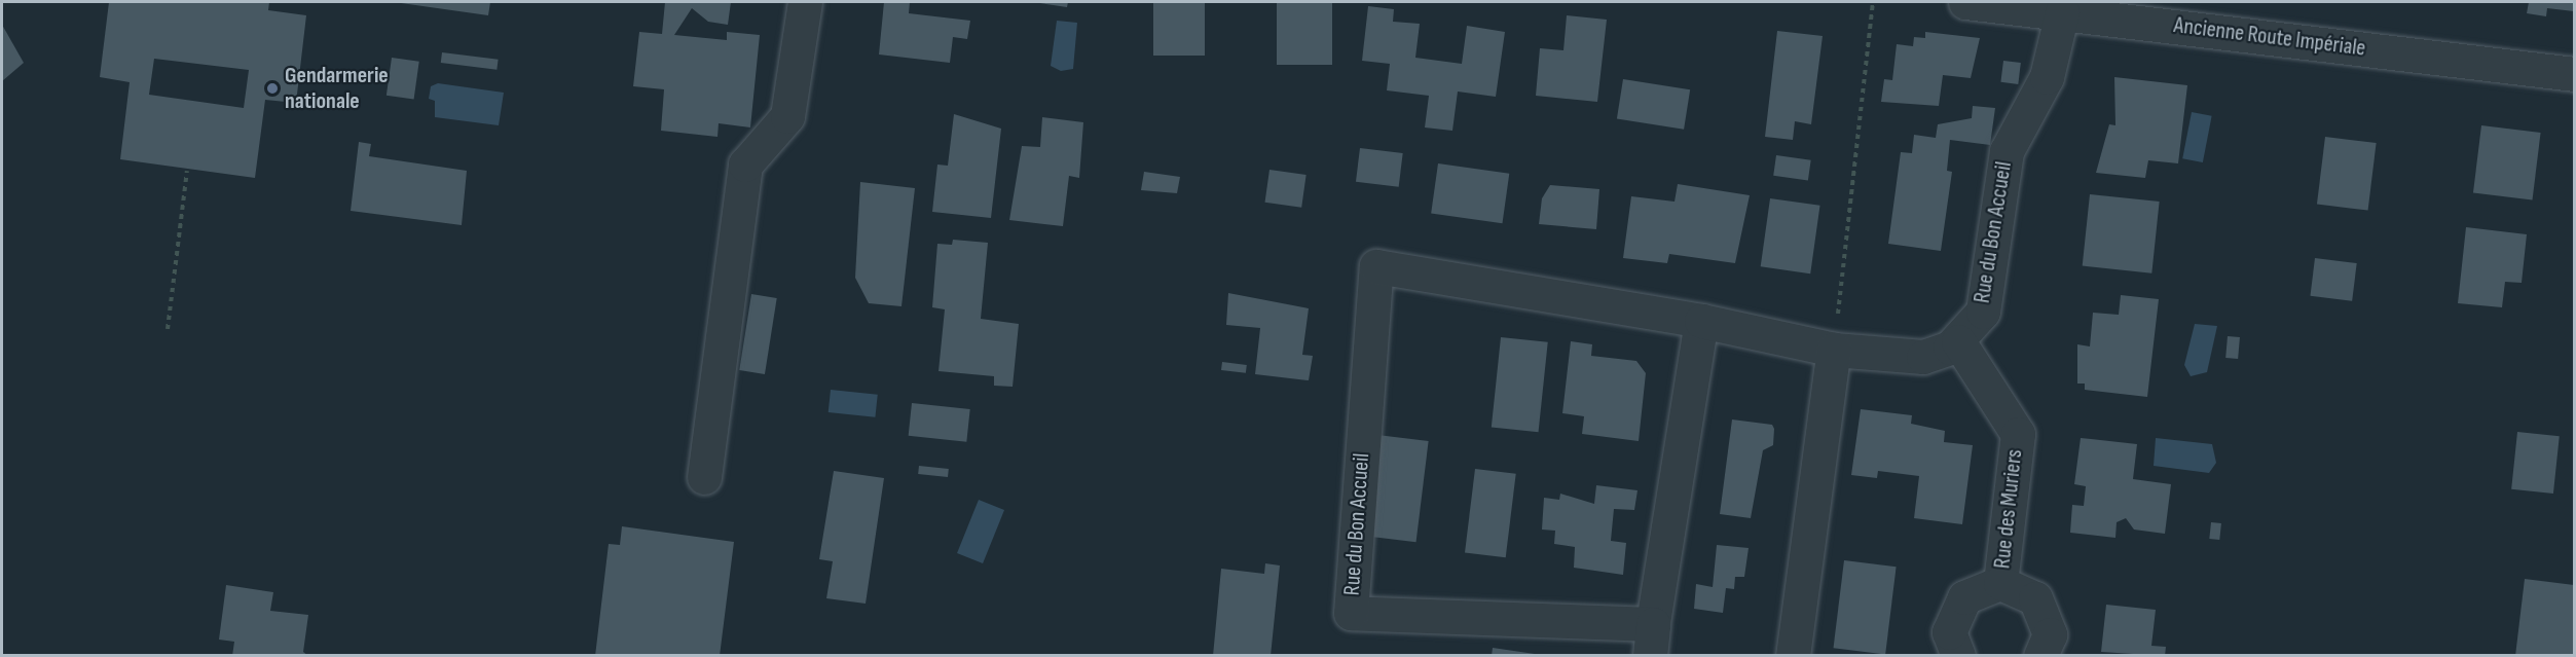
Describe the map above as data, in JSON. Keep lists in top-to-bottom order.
{
  "streets": {
    "street": ["Ancienne Route Impériale", "Rue du Bon Accueil", "Rue des Muriers"]
  },
  "crossings": [
    ["Ancienne Route Impériale", "Rue du Bon Accueil"],
    ["Rue du Bon Accueil", "Rue des Muriers"]
  ],
  "places": ["Gendarmerie nationale"]
}
